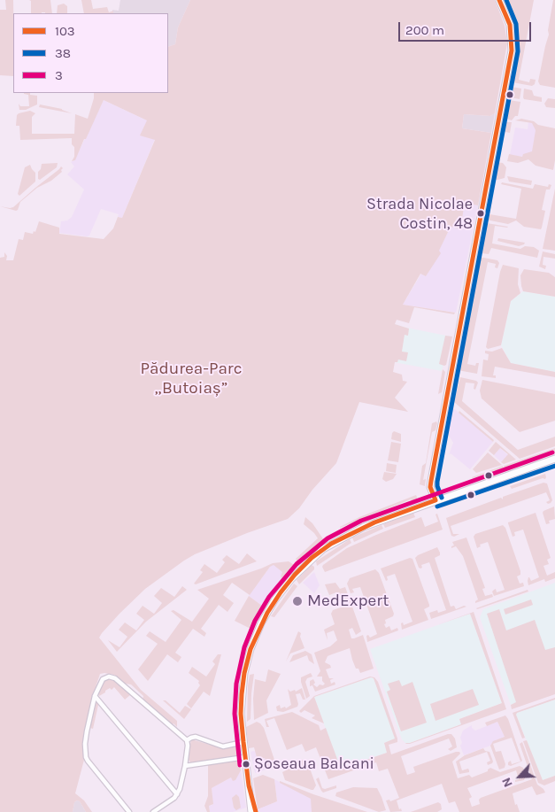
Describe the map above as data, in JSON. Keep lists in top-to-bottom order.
{
  "parks": ["Pădurea-Parc „Butoiaș”"],
  "places": ["Strada Nicolae Costin, 48", "MedExpert", "Șoseaua Balcani"],
  "lines": ["transit line 103", "transit line 38", "transit line 3"],
  "legend": ["103", "38", "3"],
  "scale_bar": "200 m",
  "north": "bottom left"
}
